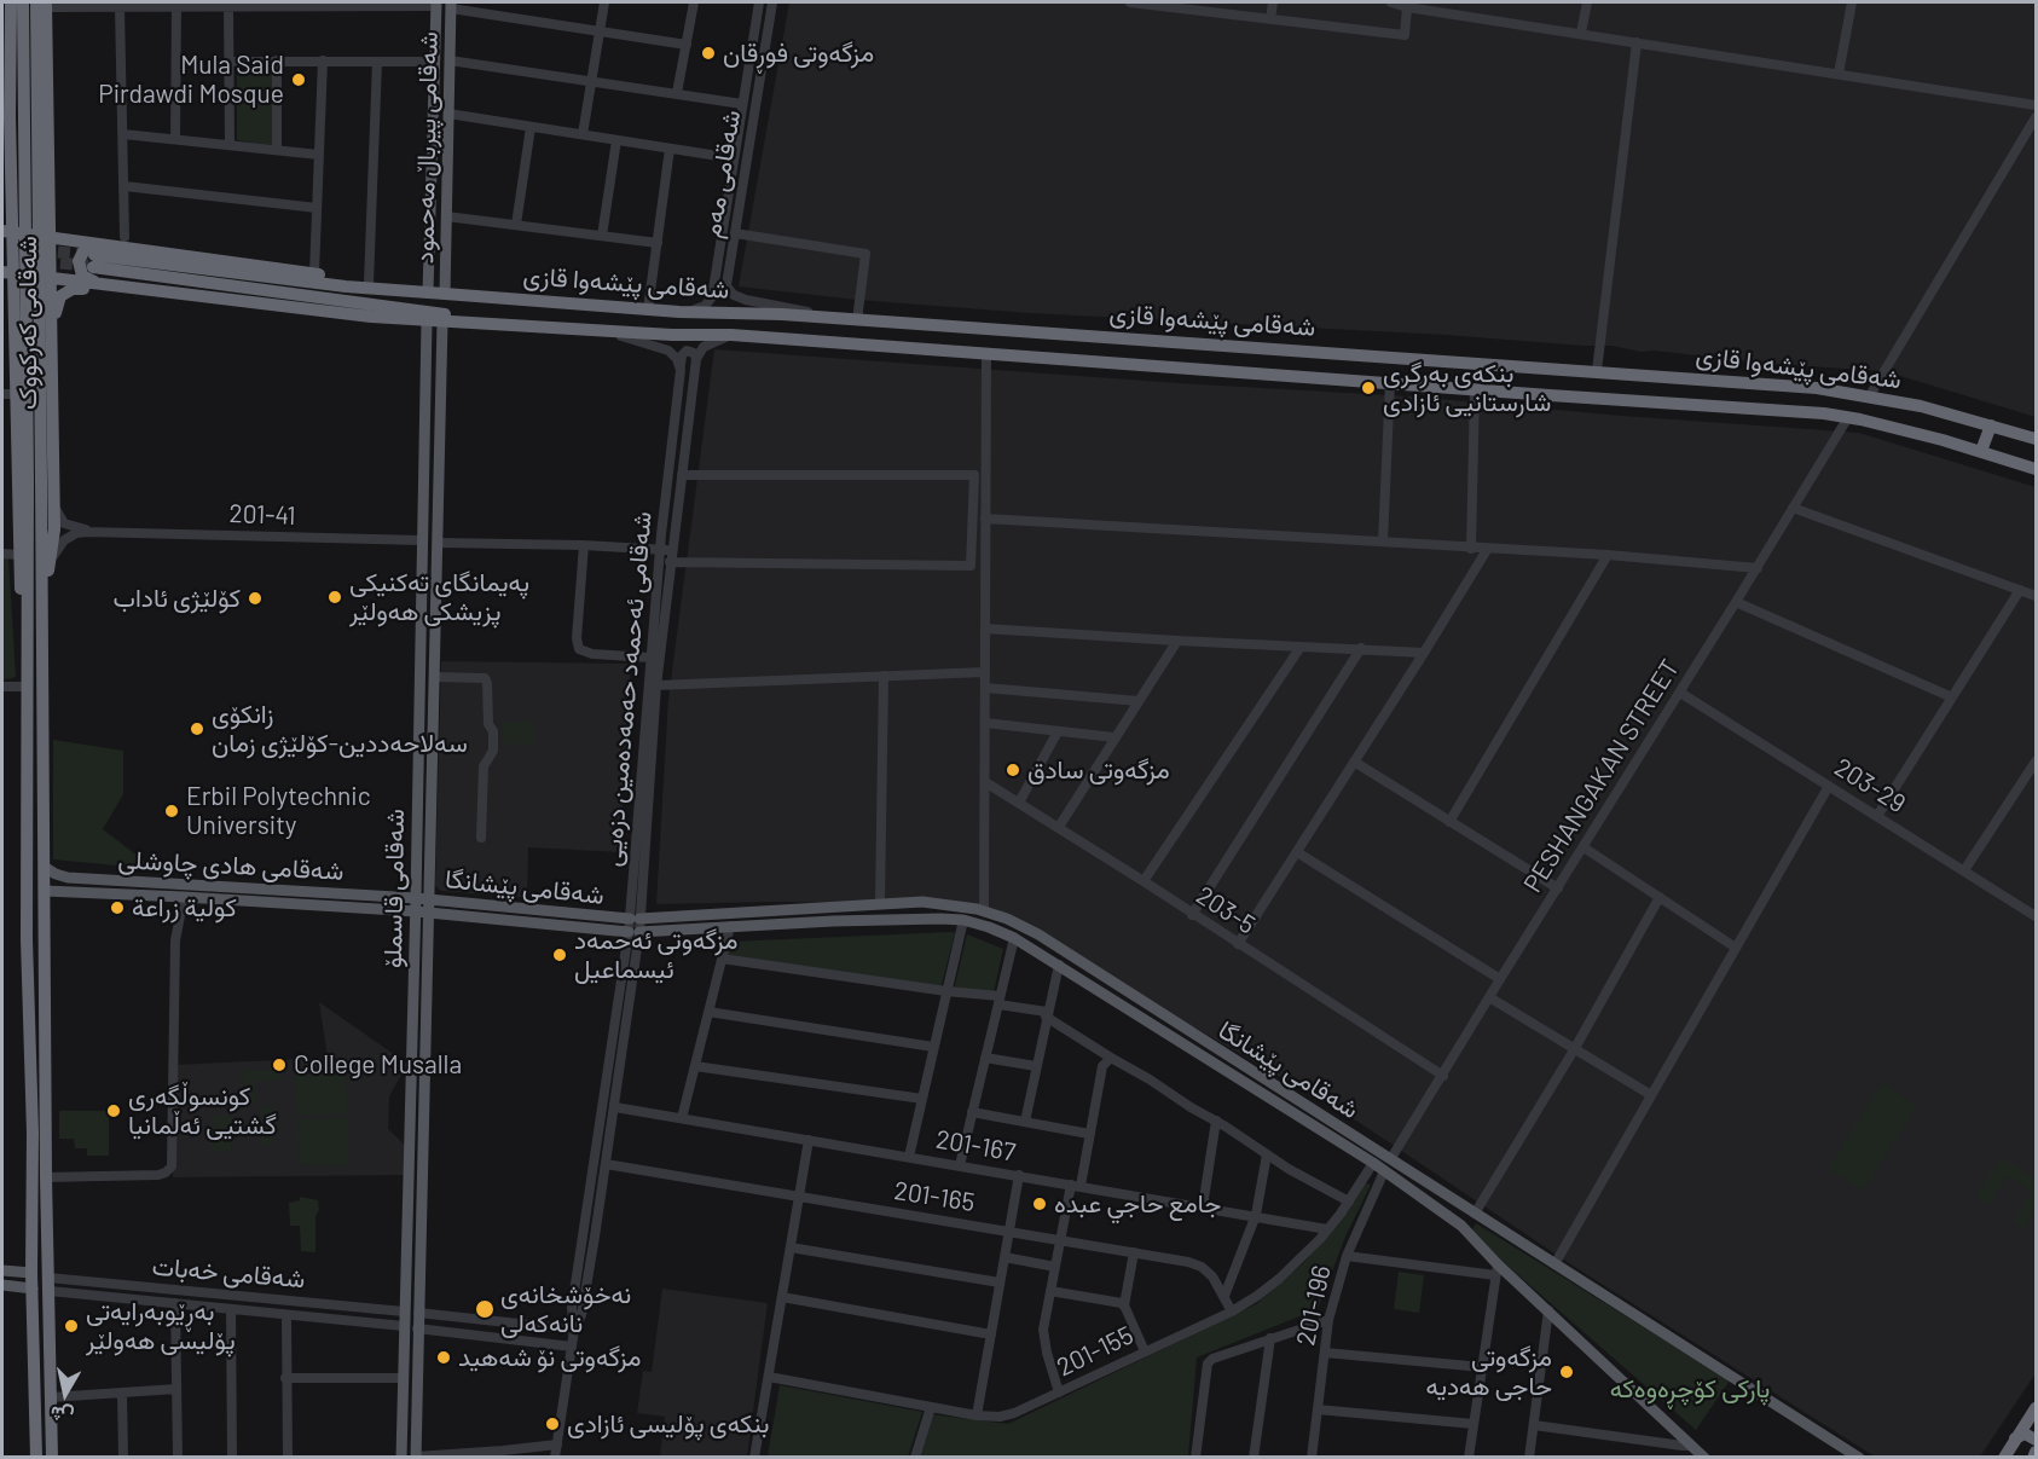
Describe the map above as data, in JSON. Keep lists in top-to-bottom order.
{
  "streets": {
    "highway": ["شەقامی پێشەوا قازی", "شەقامی کەرکووک"],
    "main road": [
      "شەقامی پیرباڵ مەحمود",
      "شەقامی هادی چاوشلی",
      "شەقامی پێشانگا",
      "شەقامی قاسملۆ"
    ],
    "street": [
      "شەقامی مەم",
      "201-41",
      "شەقامی ئەحمەد حەمەدەمین دزەیی",
      "PESHANGAKAN STREET",
      "203-29",
      "203-5",
      "201-167",
      "201-165",
      "شەقامی خەبات",
      "201-196",
      "201-155"
    ]
  },
  "crossings": [
    ["شەقامی پیرباڵ مەحمود", "شەقامی پێشەوا قازی"],
    ["شەقامی پێشەوا قازی", "شەقامی کەرکووک"],
    ["شەقامی پێشەوا قازی", "PESHANGAKAN STREET"],
    ["شەقامی پێشەوا قازی", "شەقامی قاسملۆ"],
    ["شەقامی کەرکووک", "201-41"],
    ["شەقامی کەرکووک", "شەقامی هادی چاوشلی"],
    ["شەقامی کەرکووک", "شەقامی خەبات"],
    ["201-41", "شەقامی قاسملۆ"],
    ["شەقامی ئەحمەد حەمەدەمین دزەیی", "شەقامی پێشانگا"],
    ["PESHANGAKAN STREET", "203-29"],
    ["PESHANGAKAN STREET", "شەقامی پێشانگا"],
    ["PESHANGAKAN STREET", "203-5"],
    ["شەقامی هادی چاوشلی", "شەقامی پێشانگا"],
    ["شەقامی هادی چاوشلی", "شەقامی قاسملۆ"],
    ["شەقامی پێشانگا", "شەقامی قاسملۆ"],
    ["شەقامی پێشانگا", "201-196"],
    ["شەقامی پێشانگا", "201-155"],
    ["شەقامی قاسملۆ", "شەقامی خەبات"],
    ["201-167", "201-155"],
    ["201-165", "201-155"]
  ],
  "parks": ["پارکی کۆچڕەوەکە"],
  "places": [
    "مزگەوتی فوڕقان",
    "Mula Said Pirdawdi Mosque",
    "بنکەی بەرگری شارستانیی ئازادی",
    "پەیمانگای تەکنیکی پزیشکی هەولێر",
    "کۆلێژی ئاداب",
    "زانکۆی سەلاحەددین-کۆلێژی زمان",
    "مزگەوتی سادق",
    "Erbil Polytechnic University",
    "كولية زراعة",
    "مزگەوتی ئەحمەد ئیسماعیل",
    "College Musalla",
    "کونسوڵگەری گشتیی ئەڵمانیا",
    "جامع حاجي عبده",
    "نەخۆشخانەی نانەکەلی",
    "بەڕێوبەرایەتی پۆلیسی هەولێر",
    "مزگەوتی نۆ شەهید",
    "مزگەوتی حاجی هەدیە",
    "بنکەی پۆلیسی ئازادی"
  ],
  "north": "bottom"
}
